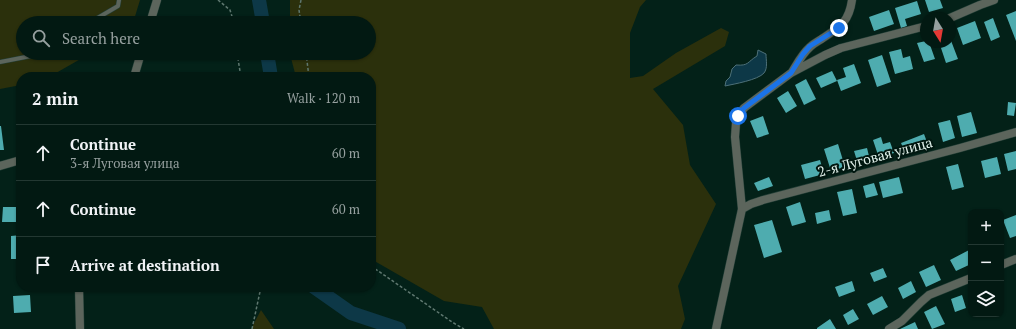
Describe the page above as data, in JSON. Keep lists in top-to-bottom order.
{
  "streets": {
    "street": ["2-я Луговая улица"]
  },
  "north": "bottom",
  "page": {
    "search": "Search here",
    "heading": ["2 min", "Walk · 120 m"],
    "list": [
      ["Continue", "3-я Луговая улица", "60 m"],
      ["Continue", "60 m"],
      "Arrive at destination"
    ],
    "map_buttons": ["+", "−"]
  }
}
